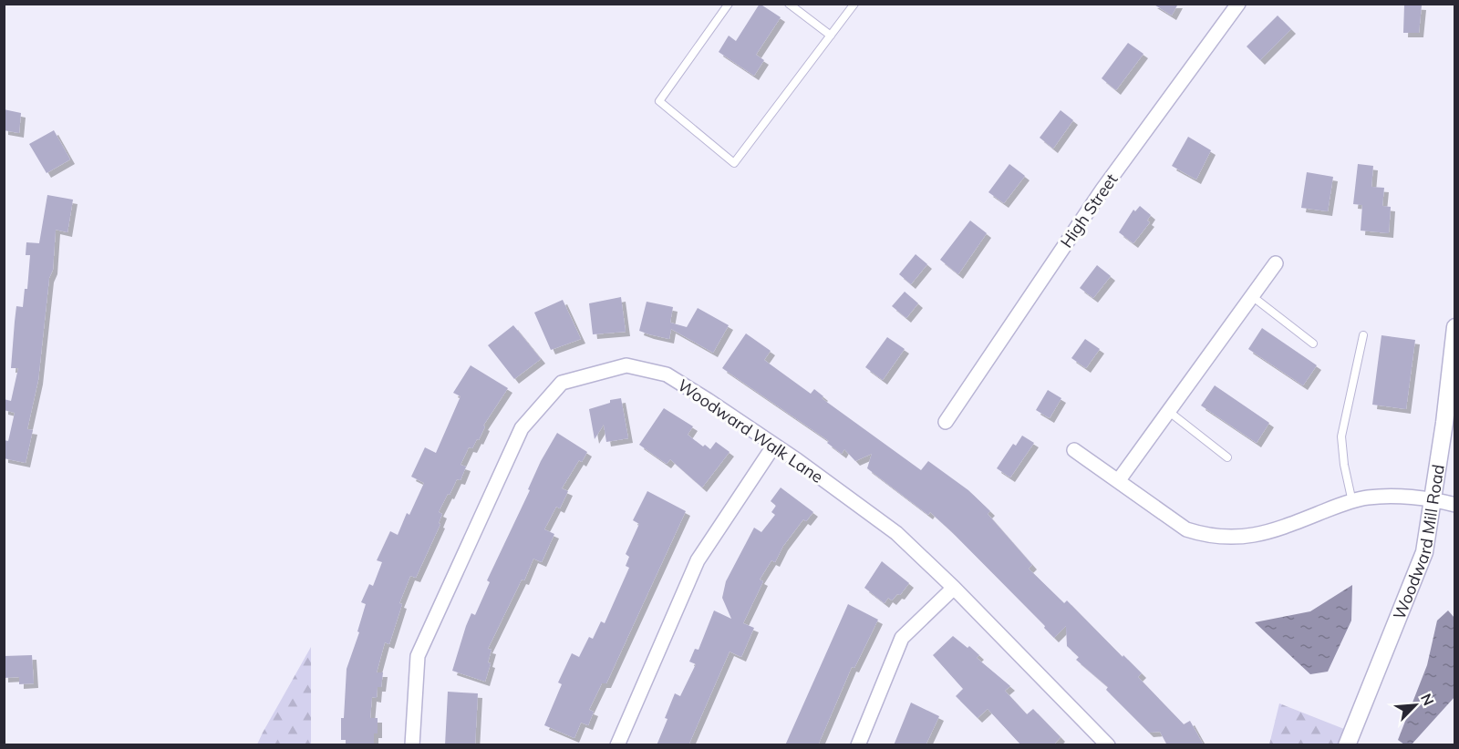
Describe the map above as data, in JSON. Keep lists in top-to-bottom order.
{
  "streets": {
    "street": ["High Street", "Woodward Walk Lane", "Woodward Mill Road"]
  },
  "north": "top right"
}
